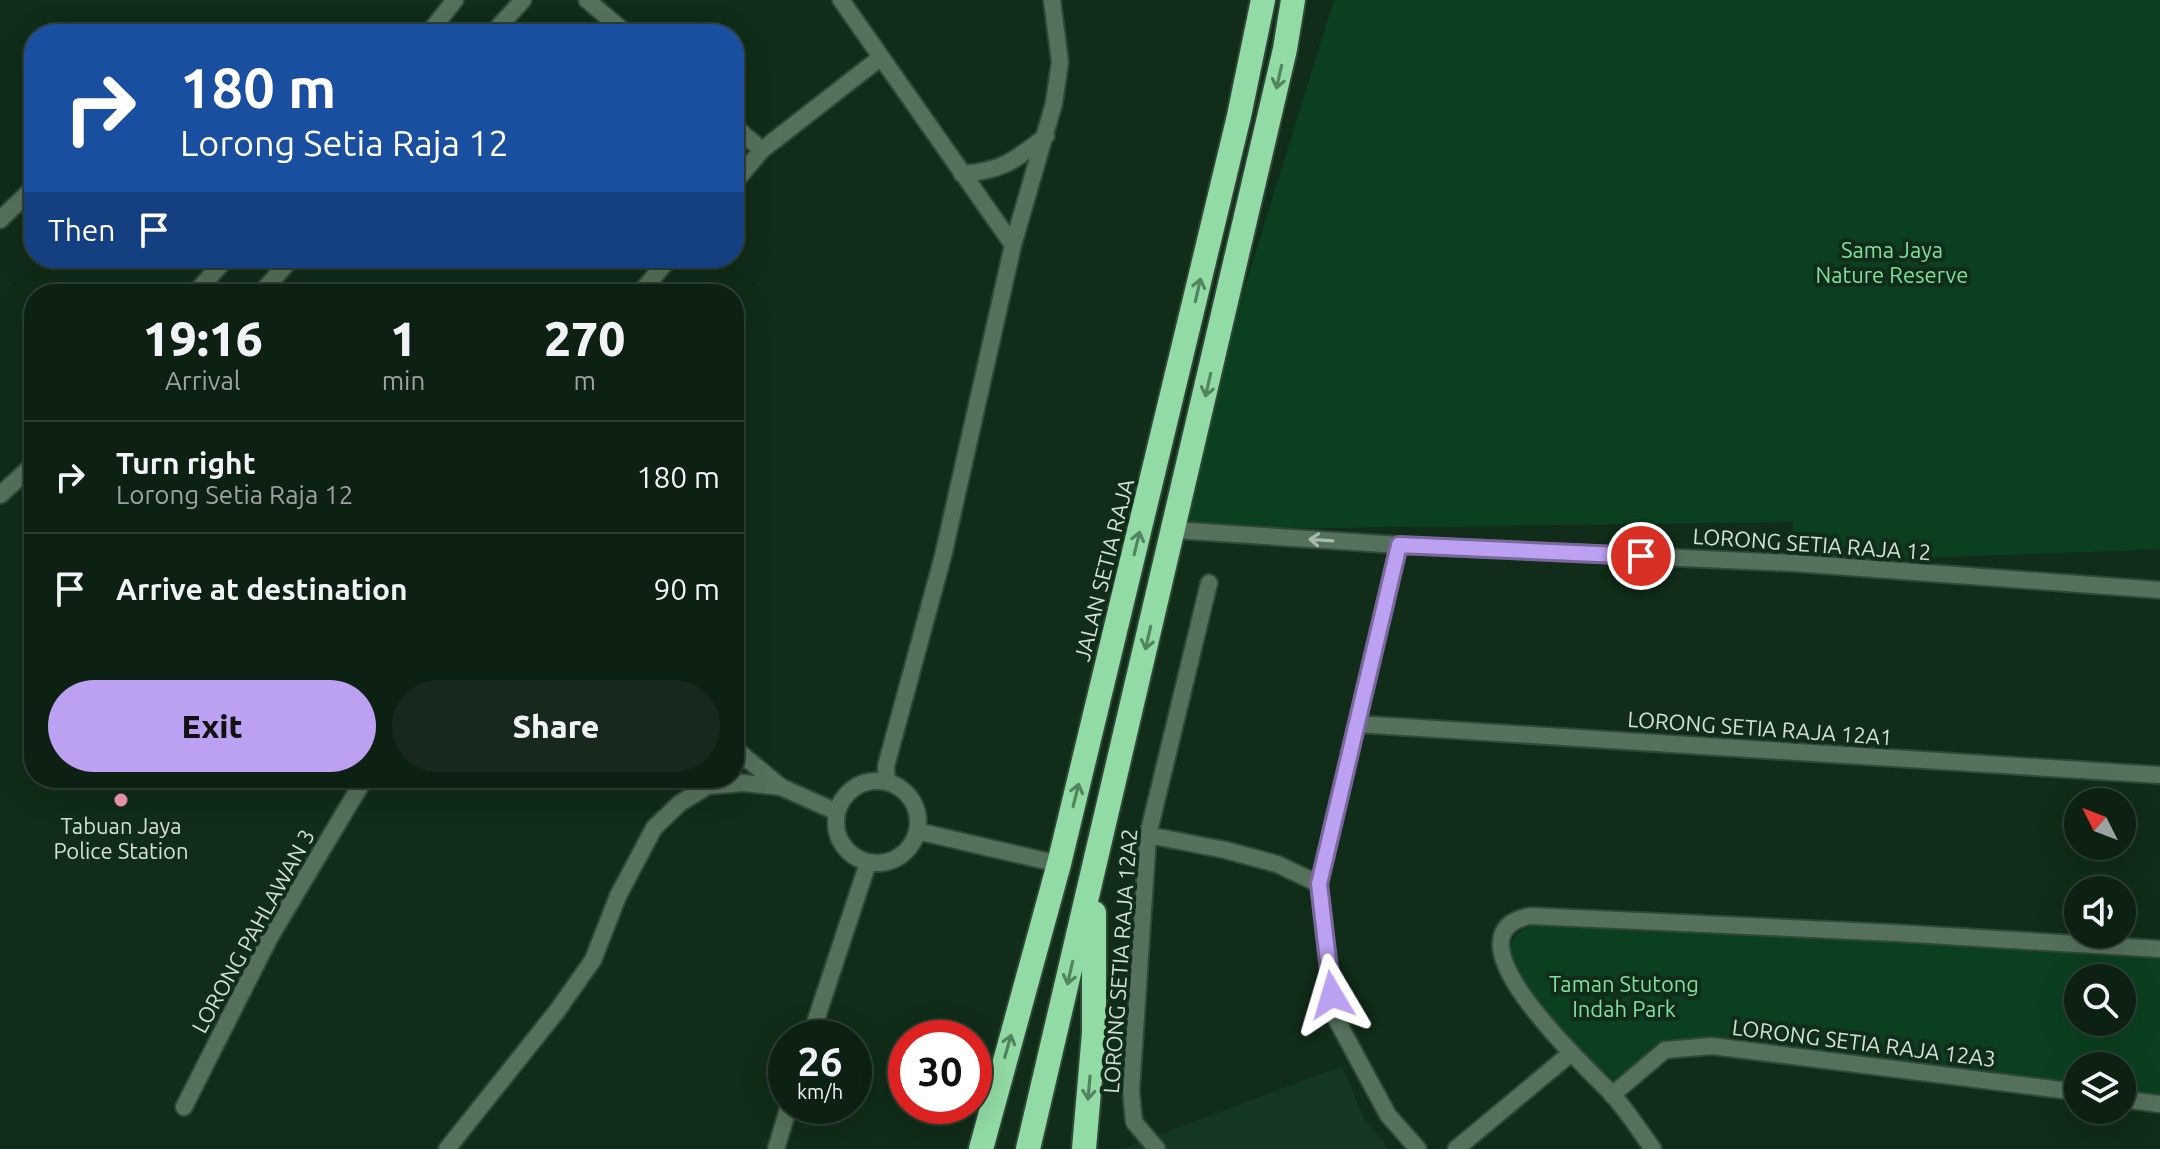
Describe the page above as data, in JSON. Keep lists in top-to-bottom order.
{
  "streets": {
    "highway": ["JALAN SETIA RAJA"],
    "street": [
      "LORONG SETIA RAJA 12",
      "LORONG SETIA RAJA 12A1",
      "LORONG PAHLAWAN 3",
      "LORONG SETIA RAJA 12A2",
      "LORONG SETIA RAJA 12A3"
    ]
  },
  "parks": ["Sama Jaya Nature Reserve", "Taman Stutong Indah Park"],
  "places": ["Tabuan Jaya Police Station"],
  "north": "top left",
  "page": {
    "turn": ["180 m", "Lorong Setia Raja 12"],
    "then": "Then",
    "eta": [
      "19:16",
      "Arrival",
      "1",
      "min",
      "270",
      "m"
    ],
    "list": [
      {
        "name": "Turn right",
        "note": "Lorong Setia Raja 12",
        "value": "180 m"
      },
      {
        "name": "Arrive at destination",
        "value": "90 m"
      }
    ],
    "buttons": ["Exit", "Share"],
    "speed": "26 km/h",
    "limit": "30"
  }
}
